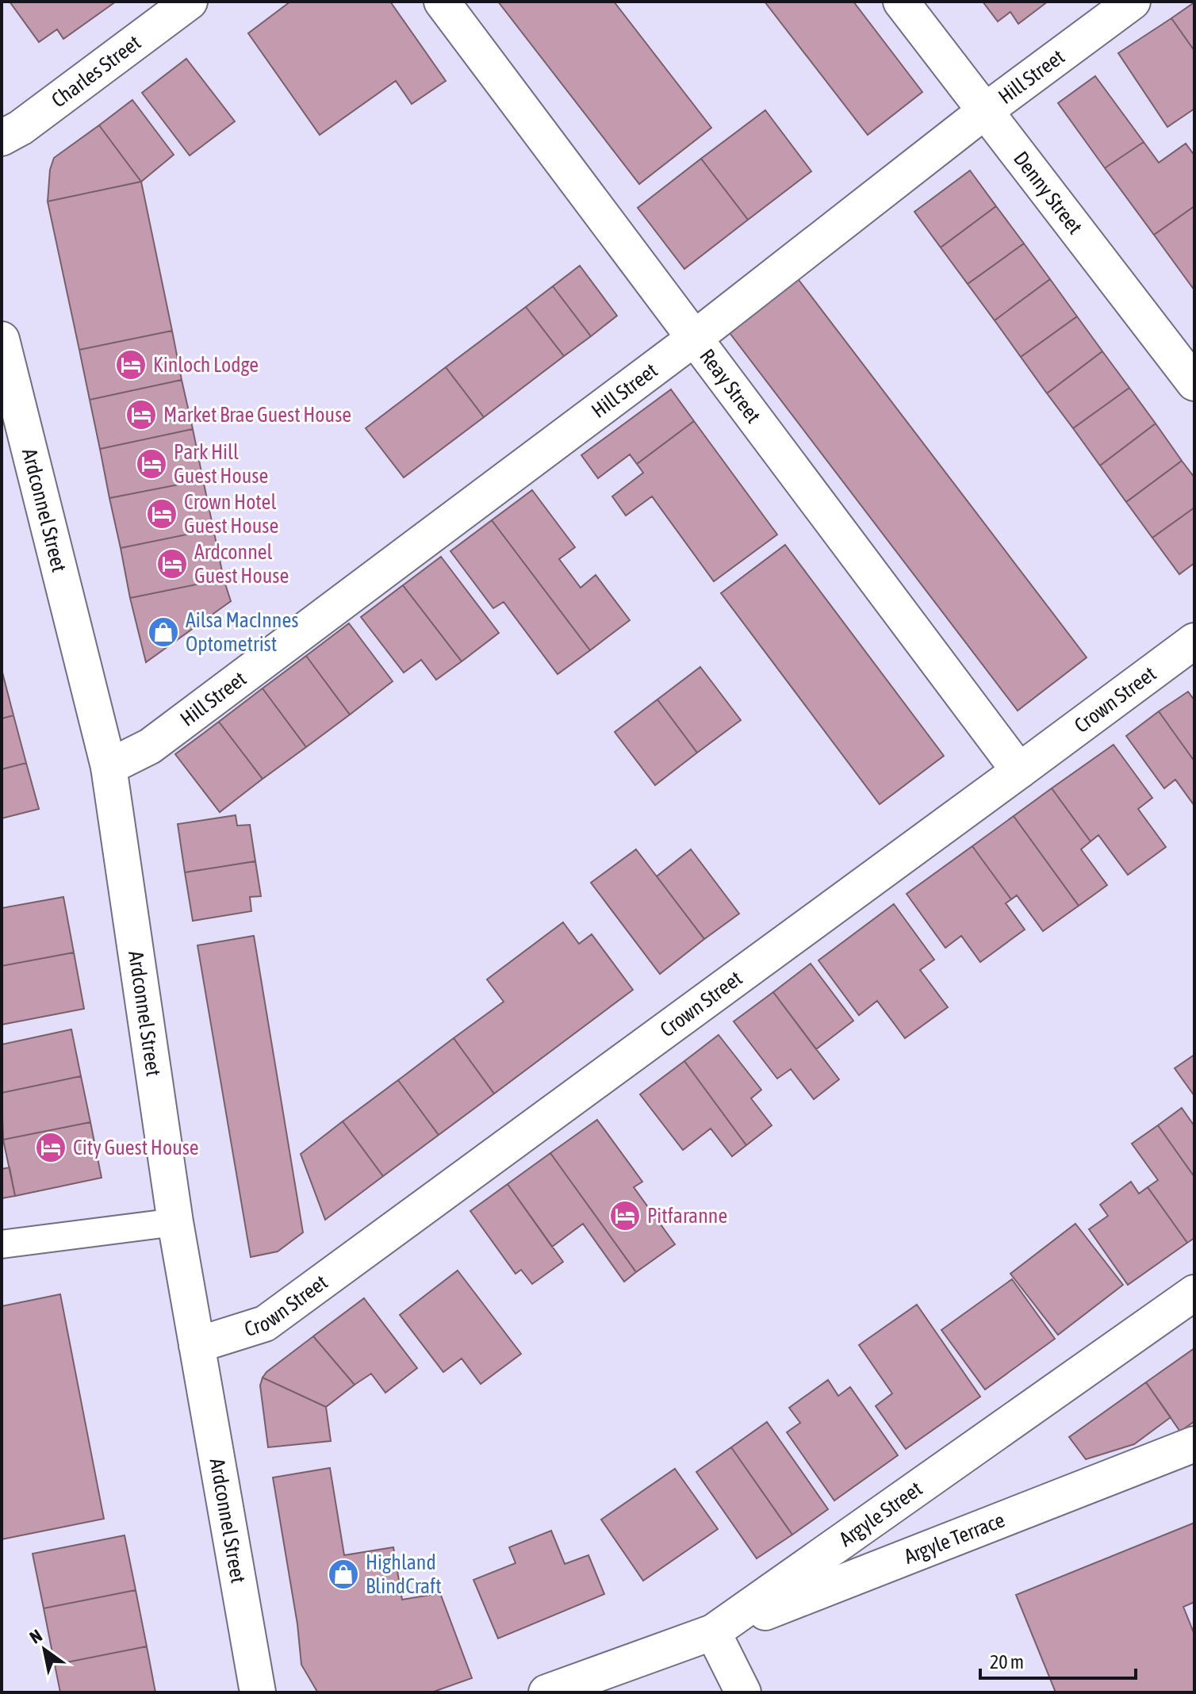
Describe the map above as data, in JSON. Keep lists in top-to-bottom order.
{
  "streets": {
    "street": [
      "Charles Street",
      "Hill Street",
      "Denny Street",
      "Reay Street",
      "Ardconnel Street",
      "Crown Street",
      "Argyle Street",
      "Argyle Terrace"
    ]
  },
  "crossings": [
    ["Hill Street", "Denny Street"],
    ["Hill Street", "Reay Street"],
    ["Hill Street", "Ardconnel Street"],
    ["Reay Street", "Crown Street"],
    ["Ardconnel Street", "Crown Street"],
    ["Argyle Street", "Argyle Terrace"]
  ],
  "places": {
    "hotel": [
      "Kinloch Lodge",
      "Market Brae Guest House",
      "Park Hill Guest House",
      "Crown Hotel Guest House",
      "Ardconnel Guest House",
      "City Guest House",
      "Pitfaranne"
    ],
    "shop": ["Ailsa MacInnes Optometrist", "Highland BlindCraft"]
  },
  "scale_bar": "20 m",
  "north": "top left"
}
